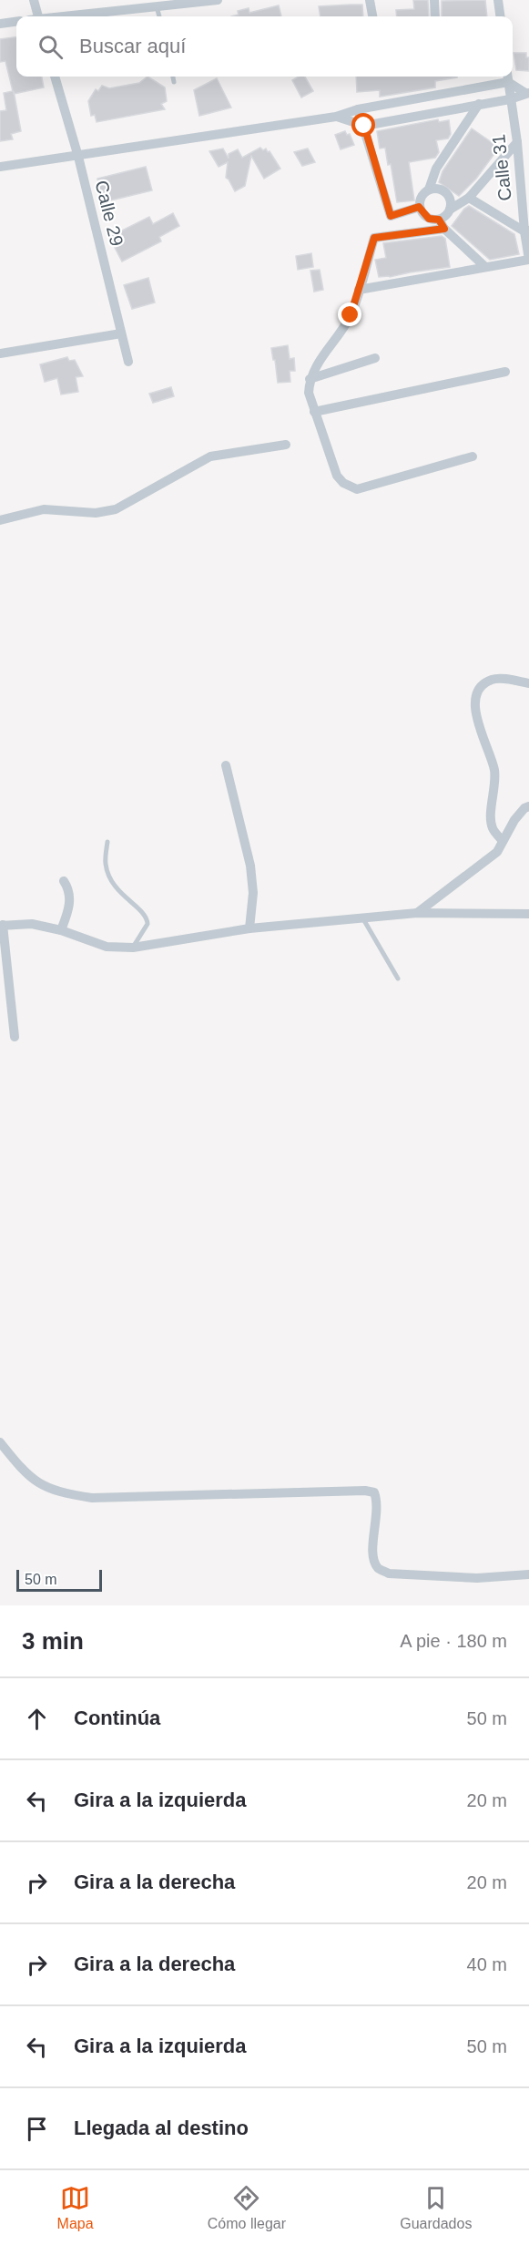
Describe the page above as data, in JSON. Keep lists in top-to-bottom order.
{
  "streets": {
    "street": ["Calle 31", "Calle 29"]
  },
  "scale_bar": "50 m",
  "page": {
    "search": "Buscar aquí",
    "scale": "50 m",
    "heading": ["3 min", "A pie · 180 m"],
    "list": [
      ["Continúa", "50 m"],
      ["Gira a la izquierda", "20 m"],
      ["Gira a la derecha", "20 m"],
      ["Gira a la derecha", "40 m"],
      ["Gira a la izquierda", "50 m"],
      "Llegada al destino"
    ],
    "nav": ["Mapa", "Cómo llegar", "Guardados"]
  }
}
